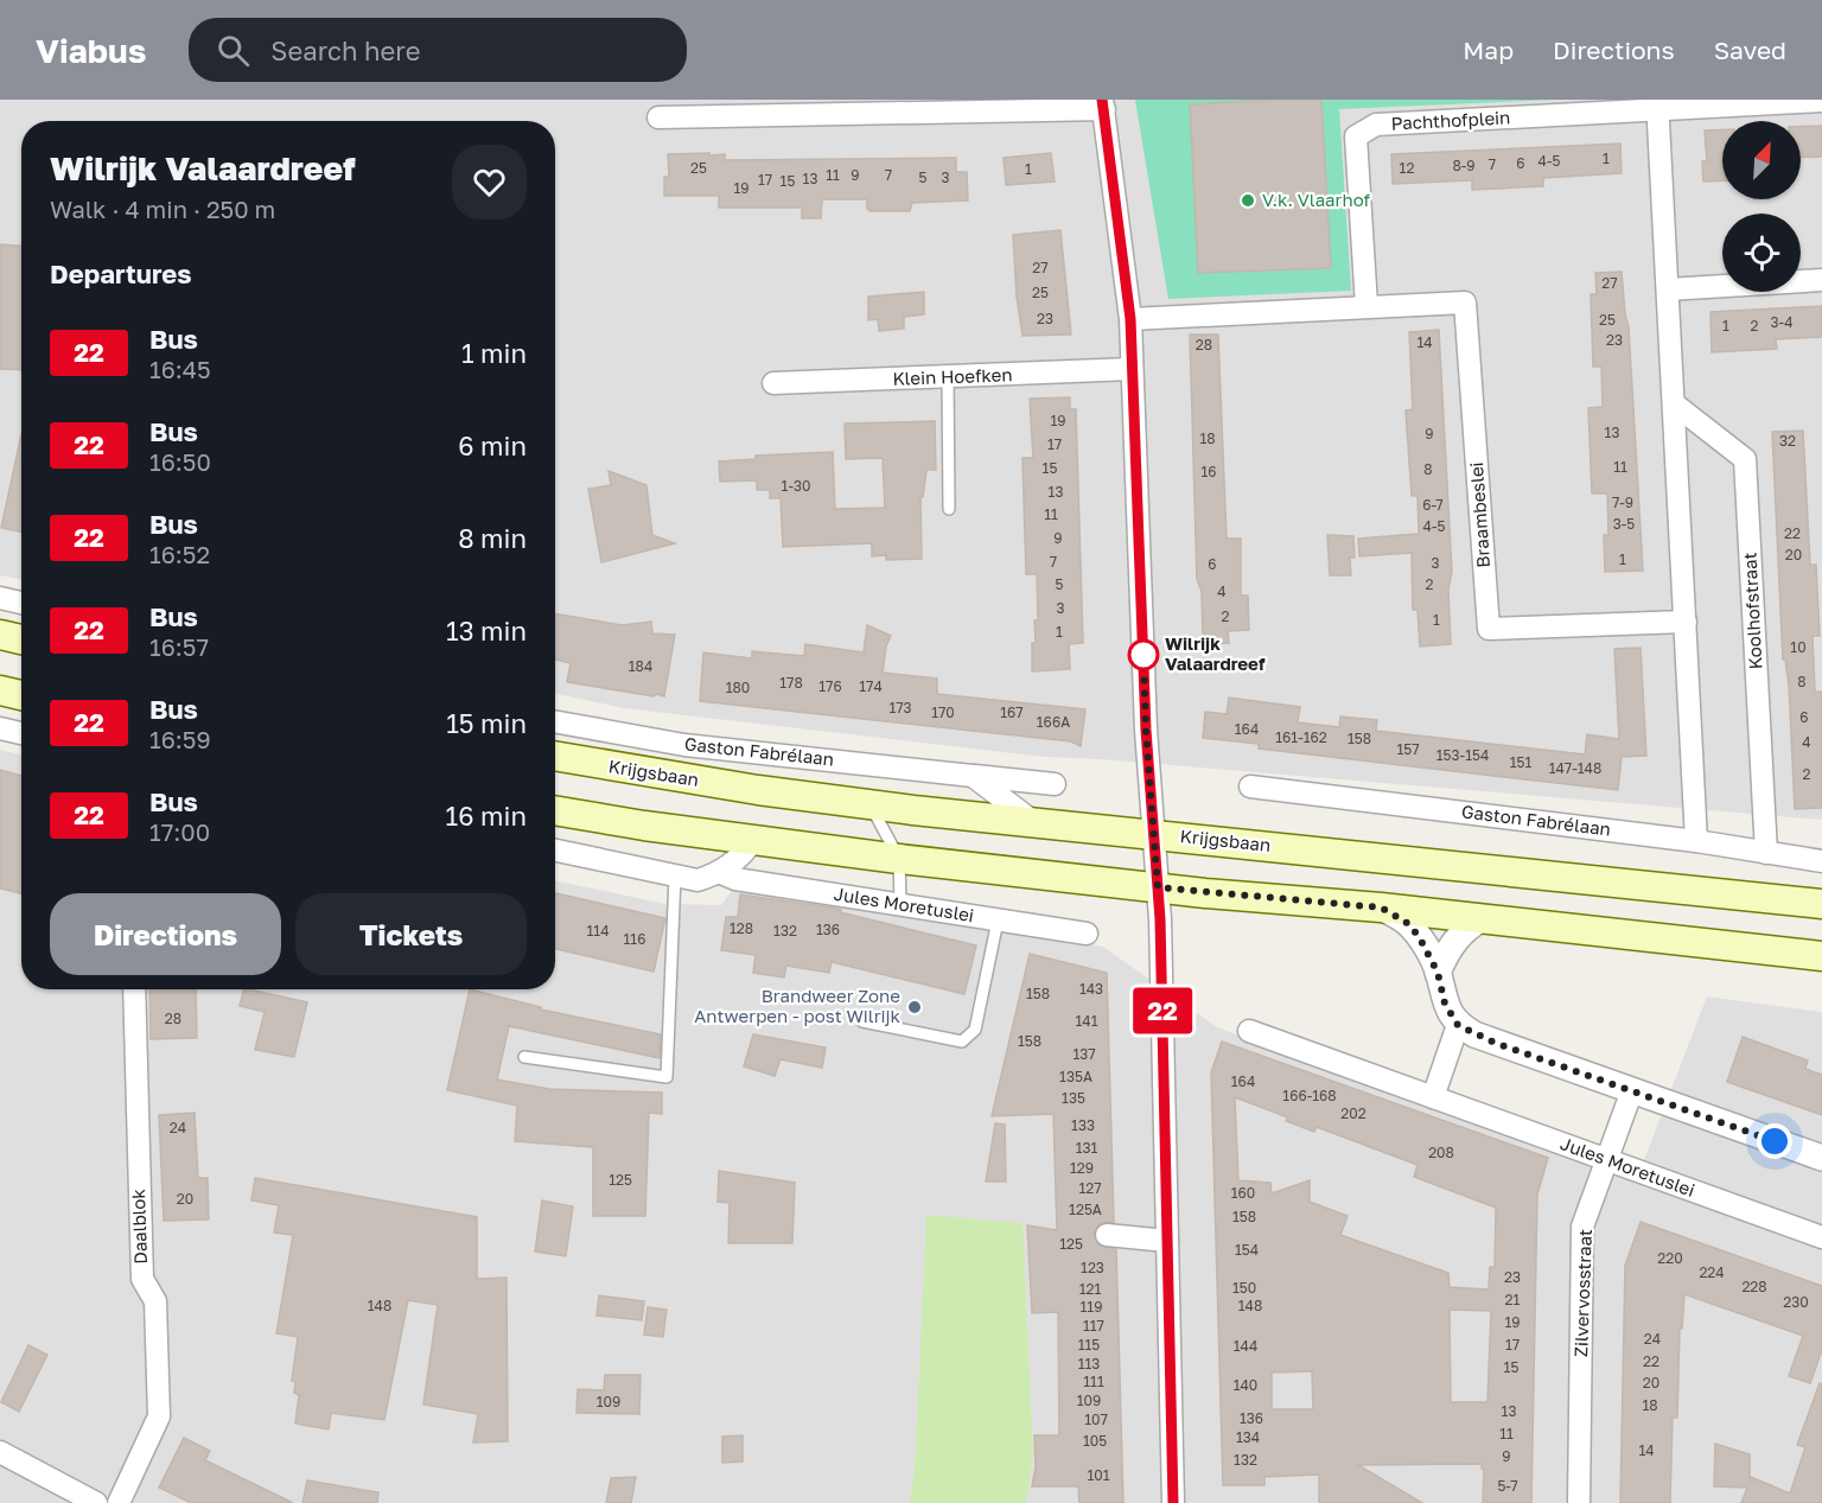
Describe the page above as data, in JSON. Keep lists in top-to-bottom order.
{
  "streets": {
    "main road": ["Krijgsbaan"],
    "street": [
      "Pachthofplein",
      "Klein Hoefken",
      "Braambeslei",
      "Koolhofstraat",
      "Gaston Fabrélaan",
      "Jules Moretuslei",
      "Daalblok",
      "Zilvervosstraat"
    ]
  },
  "crossings": [
    ["Pachthofplein", "Braambeslei"],
    ["Koolhofstraat", "Gaston Fabrélaan"],
    ["Jules Moretuslei", "Zilvervosstraat"]
  ],
  "places": ["V.k. Vlaarhof", "Wilrijk Valaardreef", "Brandweer Zone Antwerpen - post Wilrijk"],
  "lines": ["bus line 22"],
  "house_numbers": [
    "1",
    "4-5",
    "6",
    "7",
    "8-9",
    "25",
    "12",
    "1",
    "11",
    "9",
    "7",
    "5",
    "3",
    "13",
    "17",
    "15",
    "19",
    "27",
    "27",
    "25",
    "23",
    "25",
    "3-4",
    "1",
    "2",
    "23",
    "14",
    "28",
    "19",
    "13",
    "9",
    "18",
    "32",
    "17",
    "11",
    "15",
    "8",
    "16",
    "1-30",
    "13",
    "7-9",
    "6-7",
    "11",
    "3-5",
    "4-5",
    "22",
    "9",
    "20",
    "1",
    "7",
    "3",
    "6",
    "5",
    "2",
    "4",
    "3",
    "2",
    "1",
    "1",
    "10",
    "184",
    "8",
    "178",
    "176",
    "174",
    "180",
    "173",
    "170",
    "167",
    "6",
    "166A",
    "164",
    "161-162",
    "158",
    "4",
    "157",
    "153-154",
    "151",
    "147-148",
    "2",
    "128",
    "136",
    "114",
    "132",
    "116",
    "143",
    "158",
    "28",
    "141",
    "158",
    "137",
    "135A",
    "164",
    "166-168",
    "135",
    "202",
    "133",
    "24",
    "131",
    "208",
    "129",
    "125",
    "127",
    "160",
    "20",
    "125A",
    "158",
    "125",
    "154",
    "220",
    "123",
    "224",
    "23",
    "228",
    "150",
    "121",
    "21",
    "230",
    "148",
    "148",
    "119",
    "19",
    "117",
    "24",
    "115",
    "17",
    "144",
    "22",
    "113",
    "15",
    "111",
    "20",
    "140",
    "109",
    "109",
    "18",
    "13",
    "136",
    "107",
    "11",
    "134",
    "105",
    "14",
    "9",
    "132",
    "101",
    "5-7"
  ],
  "north": "top right",
  "page": {
    "header": "Viabus",
    "search": "Search here",
    "nav": ["Map", "Directions", "Saved"],
    "on_map": "22",
    "heading": [
      ["Wilrijk Valaardreef", "Walk · 4 min · 250 m"],
      "Departures"
    ],
    "list": [
      {
        "mark": "22",
        "name": "Bus",
        "note": "16:45",
        "value": "1 min"
      },
      {
        "mark": "22",
        "name": "Bus",
        "note": "16:50",
        "value": "6 min"
      },
      {
        "mark": "22",
        "name": "Bus",
        "note": "16:52",
        "value": "8 min"
      },
      {
        "mark": "22",
        "name": "Bus",
        "note": "16:57",
        "value": "13 min"
      },
      {
        "mark": "22",
        "name": "Bus",
        "note": "16:59",
        "value": "15 min"
      },
      {
        "mark": "22",
        "name": "Bus",
        "note": "17:00",
        "value": "16 min"
      }
    ],
    "buttons": ["Directions", "Tickets"]
  }
}
